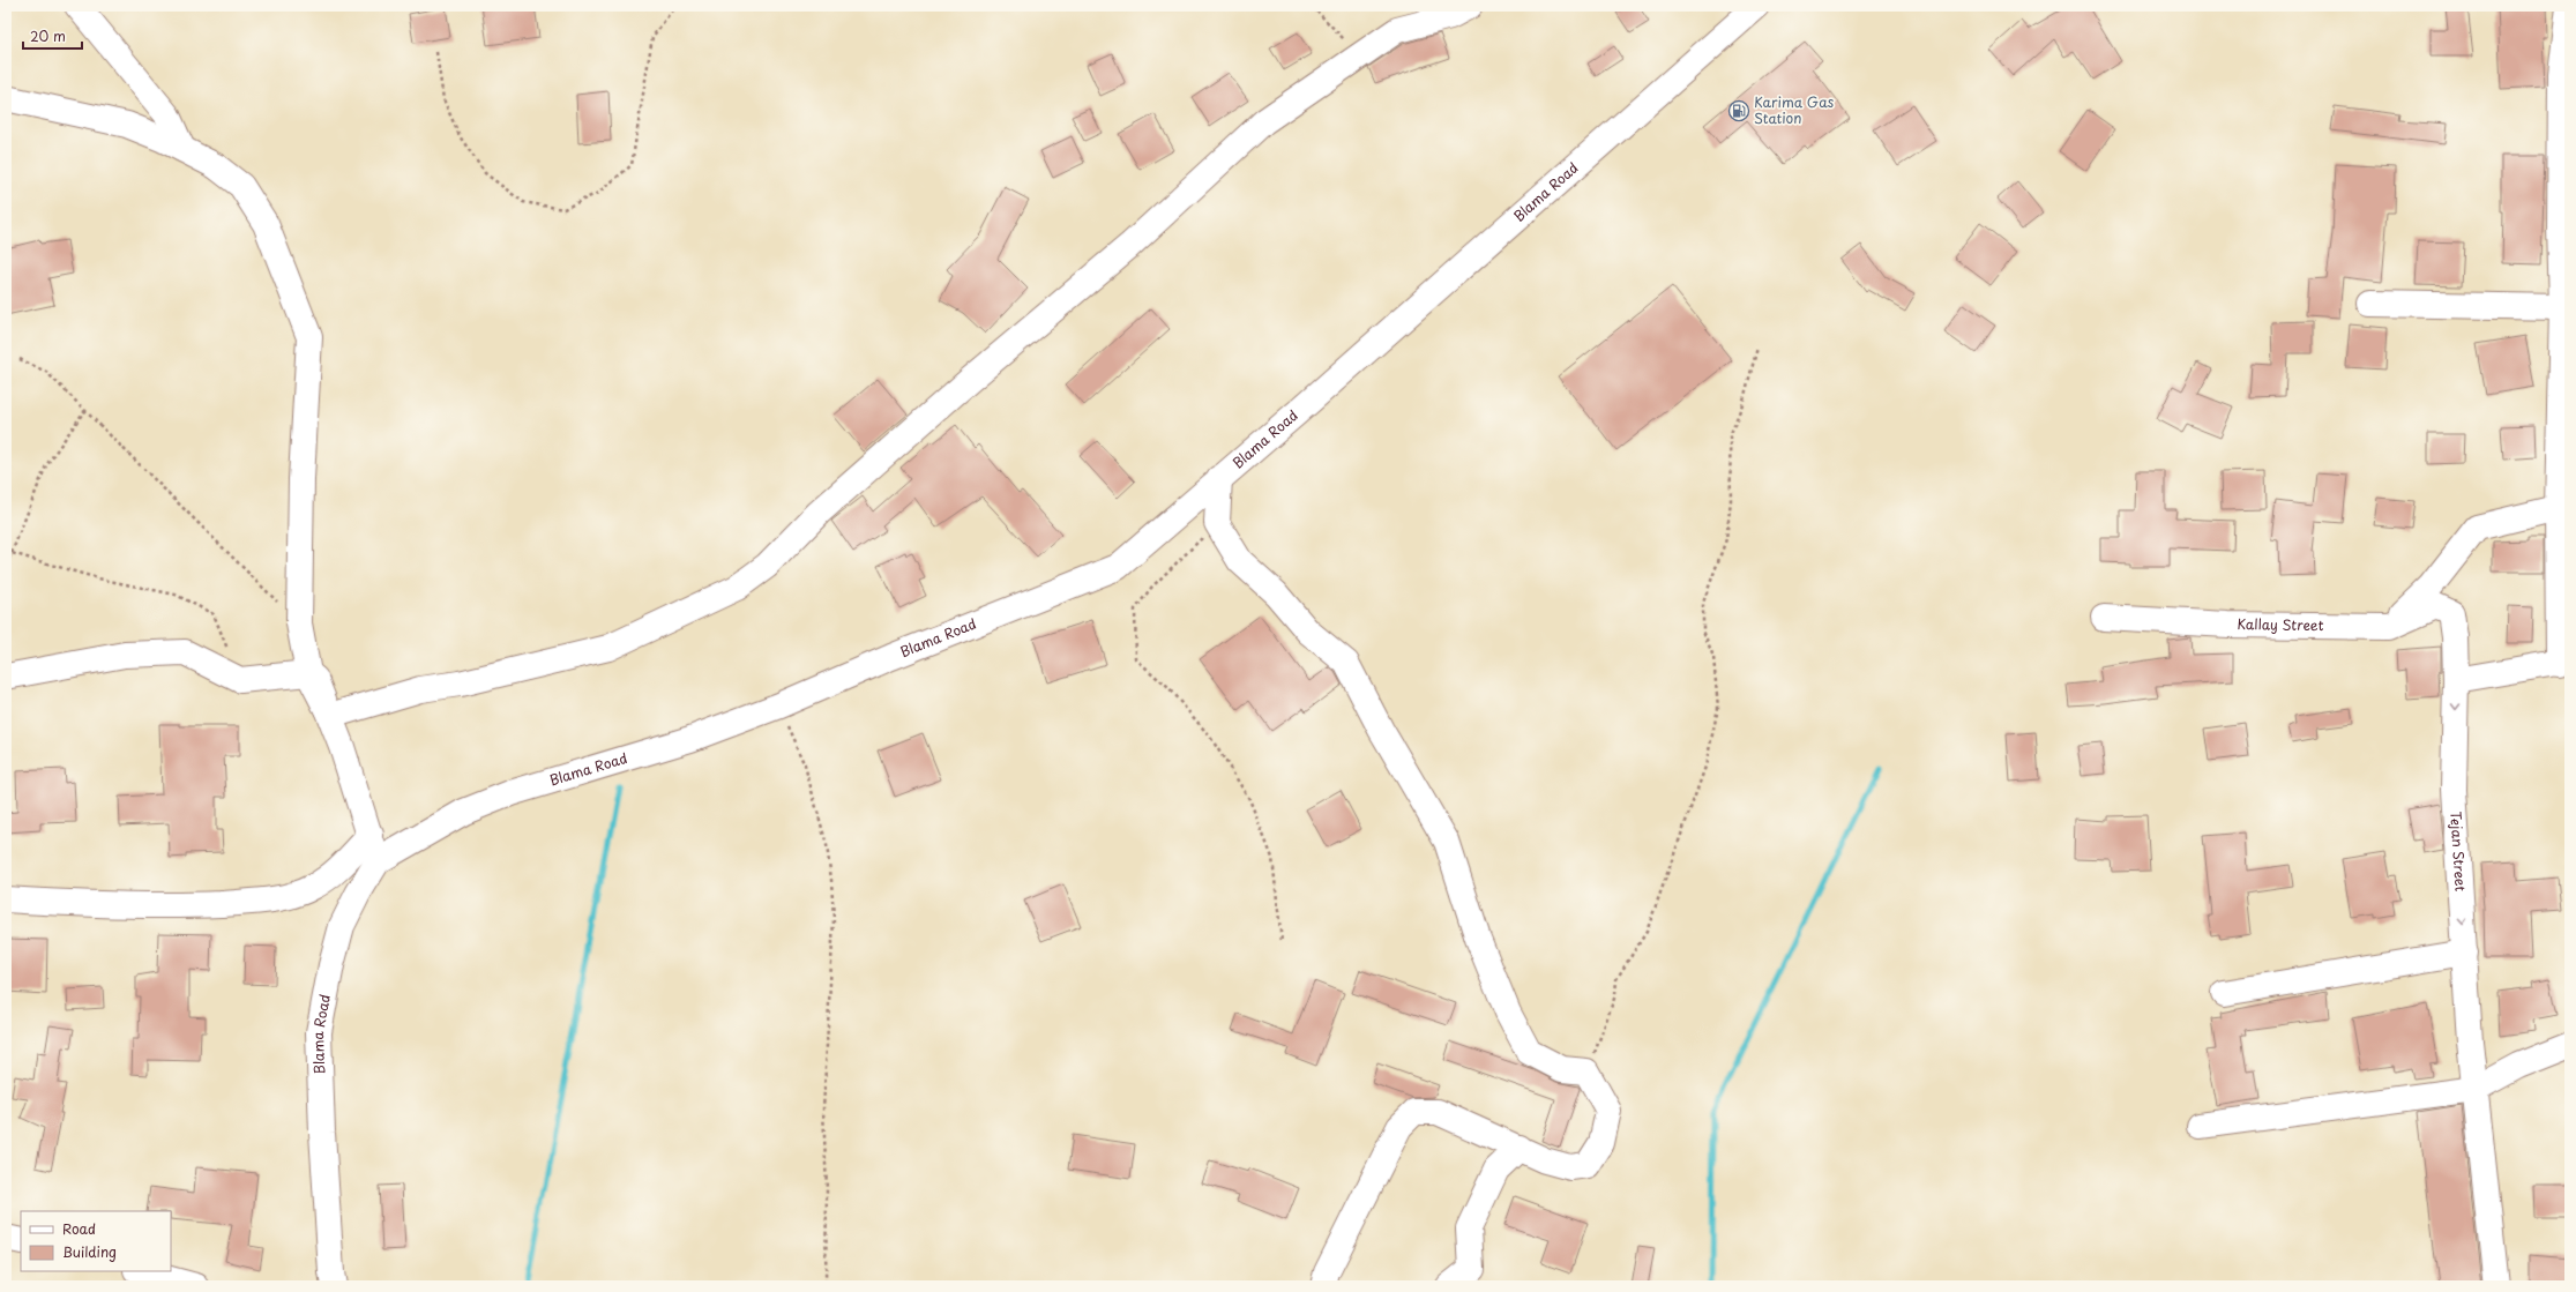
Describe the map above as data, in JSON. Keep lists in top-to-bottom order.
{
  "streets": {
    "main road": ["Blama Road", "Kallay Street", "Tejan Street"]
  },
  "crossings": [
    ["Kallay Street", "Tejan Street"]
  ],
  "one_way": ["Tejan Street"],
  "places": {
    "fuel station": ["Karima Gas Station"]
  },
  "legend": ["Road", "Building"],
  "scale_bar": "20 m"
}
